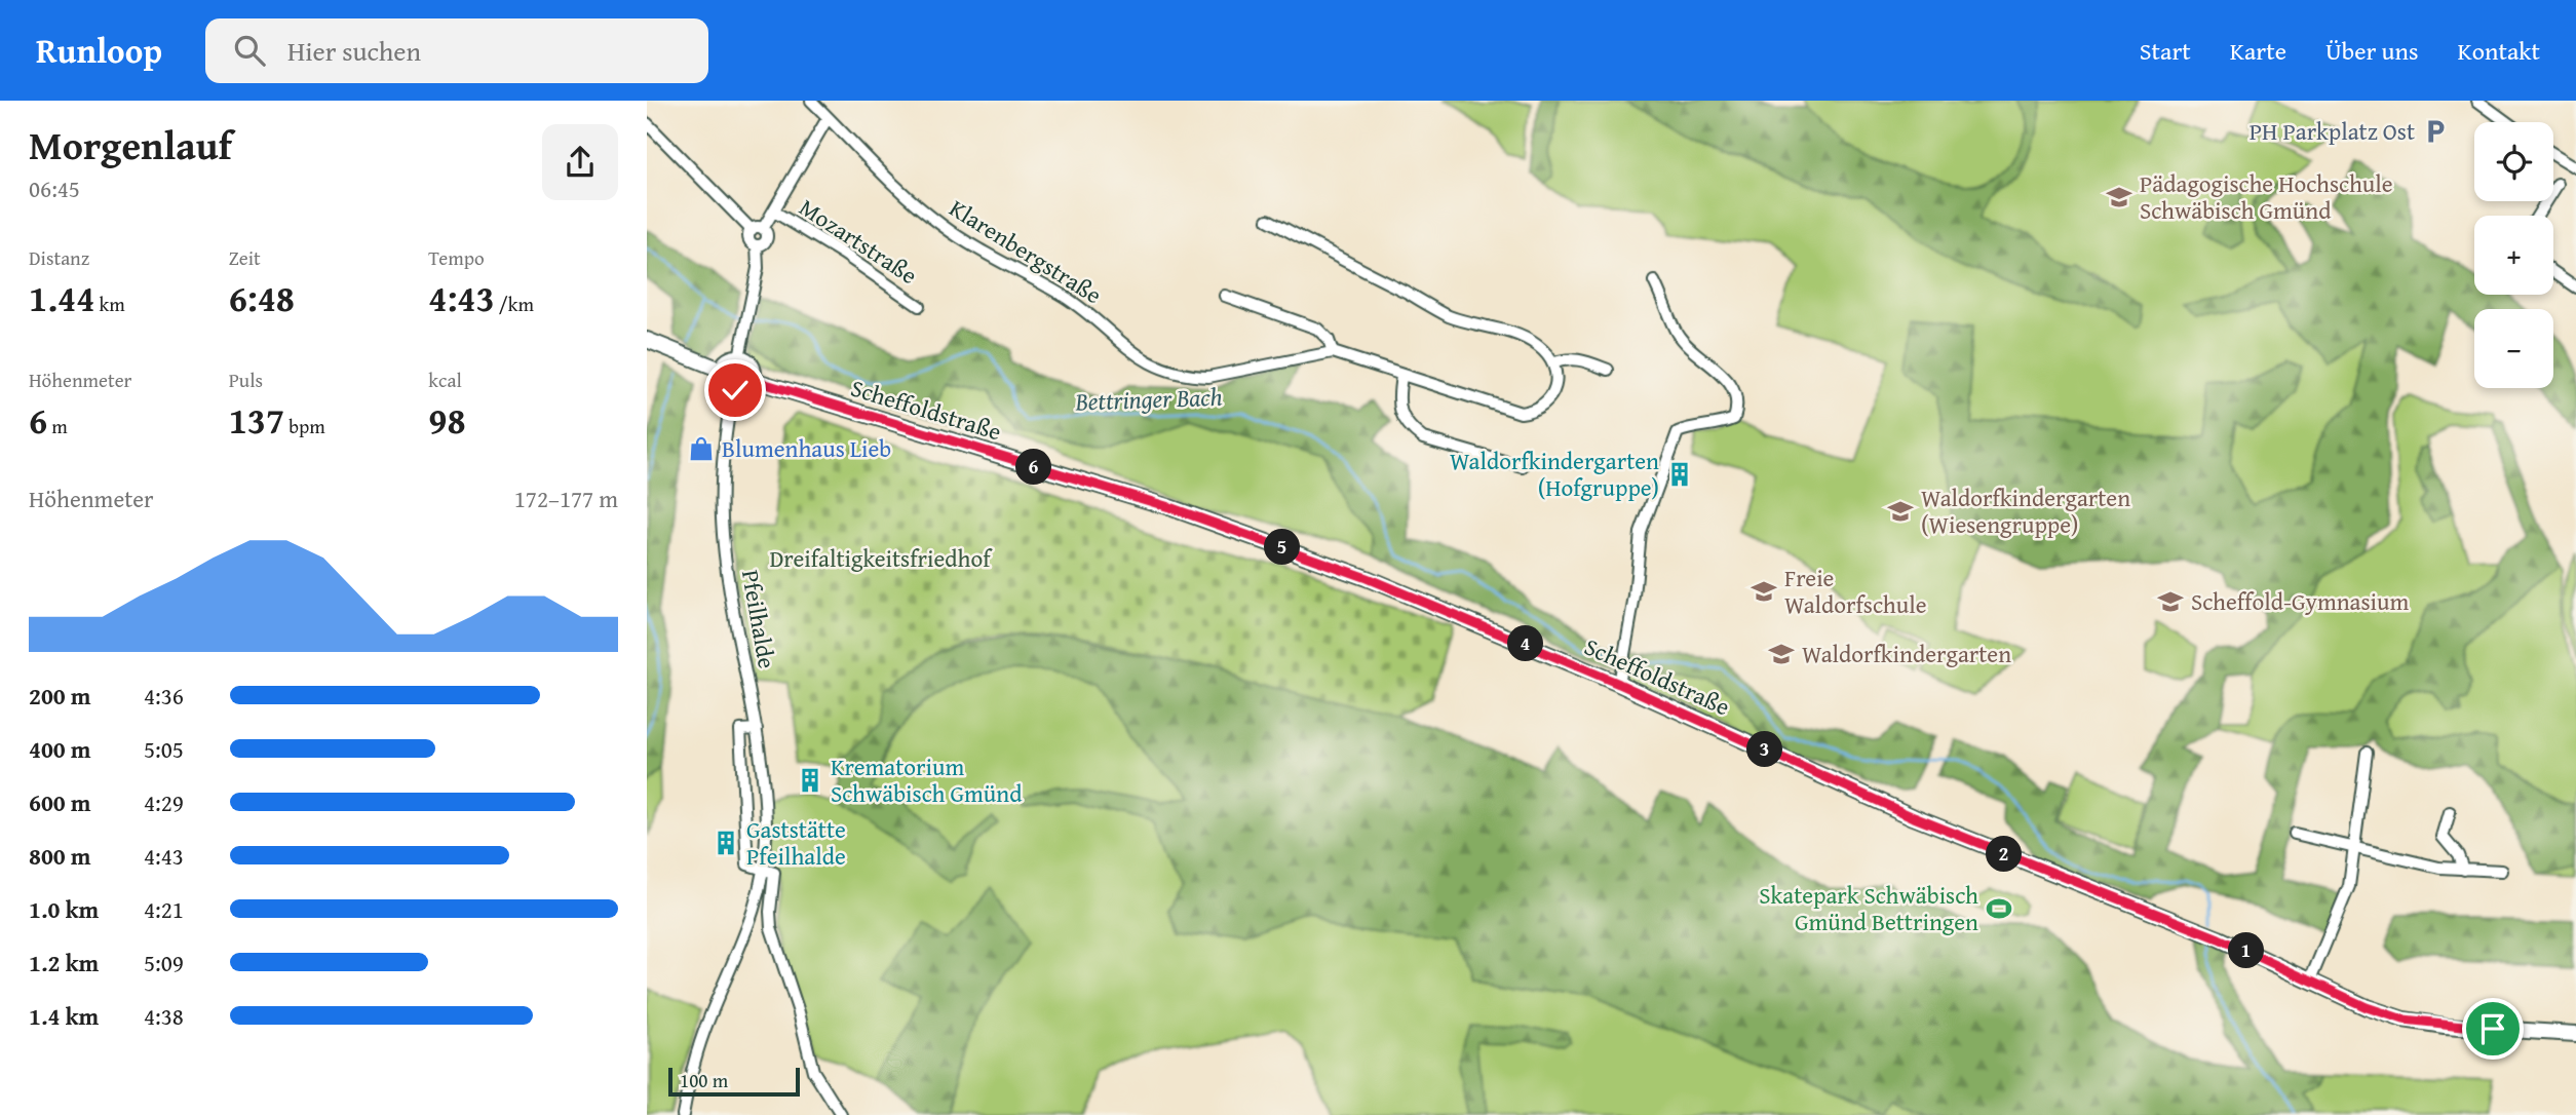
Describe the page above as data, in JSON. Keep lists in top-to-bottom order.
{
  "streets": {
    "main road": ["Scheffoldstraße"],
    "street": ["Mozartstraße", "Klarenbergstraße", "Pfeilhalde"]
  },
  "crossings": [
    ["Mozartstraße", "Klarenbergstraße"],
    ["Scheffoldstraße", "Pfeilhalde"]
  ],
  "water": ["Bettringer Bach"],
  "parks": ["Dreifaltigkeitsfriedhof"],
  "places": {
    "parking": ["PH Parkplatz Ost"],
    "school or university": [
      "Pädagogische Hochschule Schwäbisch Gmünd",
      "Waldorfkindergarten (Wiesengruppe)",
      "Freie Waldorfschule",
      "Scheffold-Gymnasium",
      "Waldorfkindergarten"
    ],
    "shop": ["Blumenhaus Lieb"],
    "building": ["Waldorfkindergarten (Hofgruppe)", "Krematorium Schwäbisch Gmünd", "Gaststätte Pfeilhalde"],
    "sports": ["Skatepark Schwäbisch Gmünd Bettringen"]
  },
  "scale_bar": "100 m",
  "page": {
    "header": "Runloop",
    "search": "Hier suchen",
    "nav": [
      "Start",
      "Karte",
      "Über uns",
      "Kontakt"
    ],
    "heading": ["Morgenlauf", "06:45"],
    "map_buttons": ["+", "−"],
    "stats": [
      ["Distanz", "1.44 km"],
      ["Zeit", "6:48"],
      ["Tempo", "4:43 /km"],
      ["Höhenmeter", "6 m"],
      ["Puls", "137 bpm"],
      ["kcal", "98"]
    ],
    "pins": [
      "6",
      "5",
      "4",
      "3",
      "2",
      "1"
    ],
    "chart": ["Höhenmeter", "172–177 m"],
    "list": [
      {
        "name": "200 m",
        "note": "4:36"
      },
      {
        "name": "400 m",
        "note": "5:05"
      },
      {
        "name": "600 m",
        "note": "4:29"
      },
      {
        "name": "800 m",
        "note": "4:43"
      },
      {
        "name": "1.0 km",
        "note": "4:21"
      },
      {
        "name": "1.2 km",
        "note": "5:09"
      },
      {
        "name": "1.4 km",
        "note": "4:38"
      }
    ],
    "scale": "100 m"
  }
}
